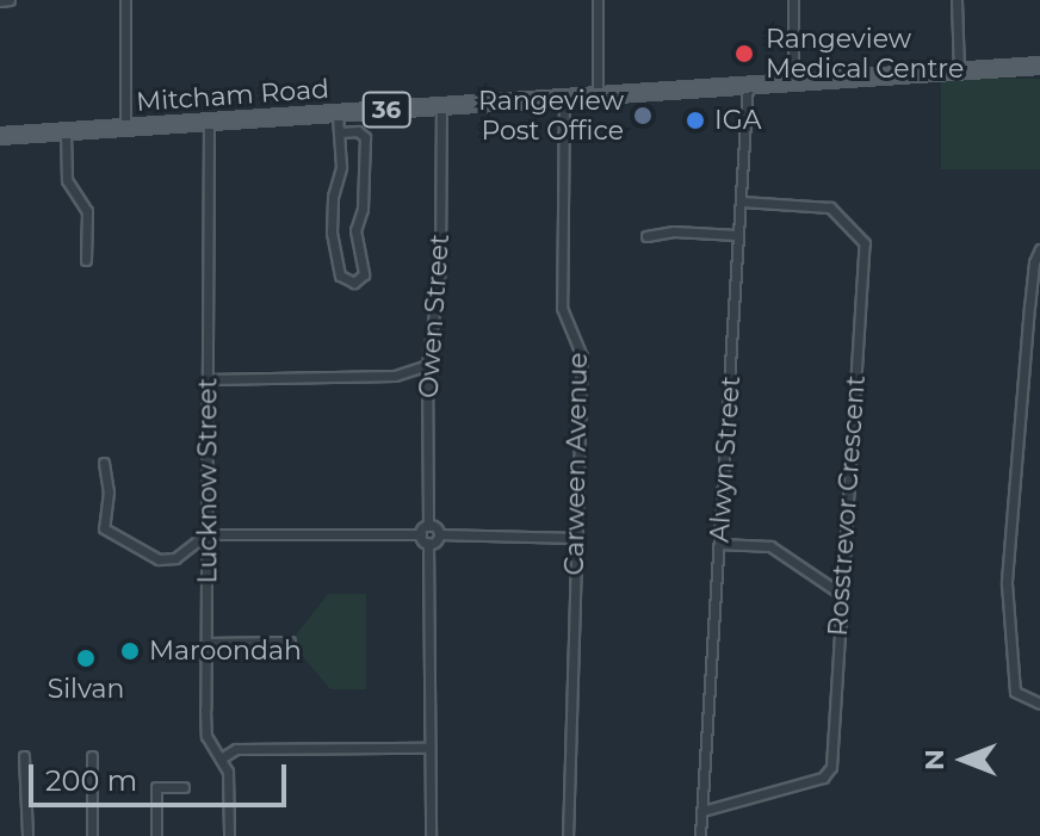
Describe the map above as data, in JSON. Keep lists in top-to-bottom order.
{
  "streets": {
    "main road": ["Mitcham Road", "36"],
    "street": [
      "Owen Street",
      "Alwyn Street",
      "Carween Avenue",
      "Lucknow Street",
      "Rosstrevor Crescent"
    ]
  },
  "crossings": [
    ["Mitcham Road", "Owen Street"],
    ["Mitcham Road", "Alwyn Street"],
    ["Mitcham Road", "Carween Avenue"],
    ["Mitcham Road", "Lucknow Street"],
    ["Alwyn Street", "Rosstrevor Crescent"]
  ],
  "places": [
    "Rangeview Medical Centre",
    "Rangeview Post Office",
    "IGA",
    "Maroondah",
    "Silvan"
  ],
  "scale_bar": "200 m",
  "north": "left"
}
